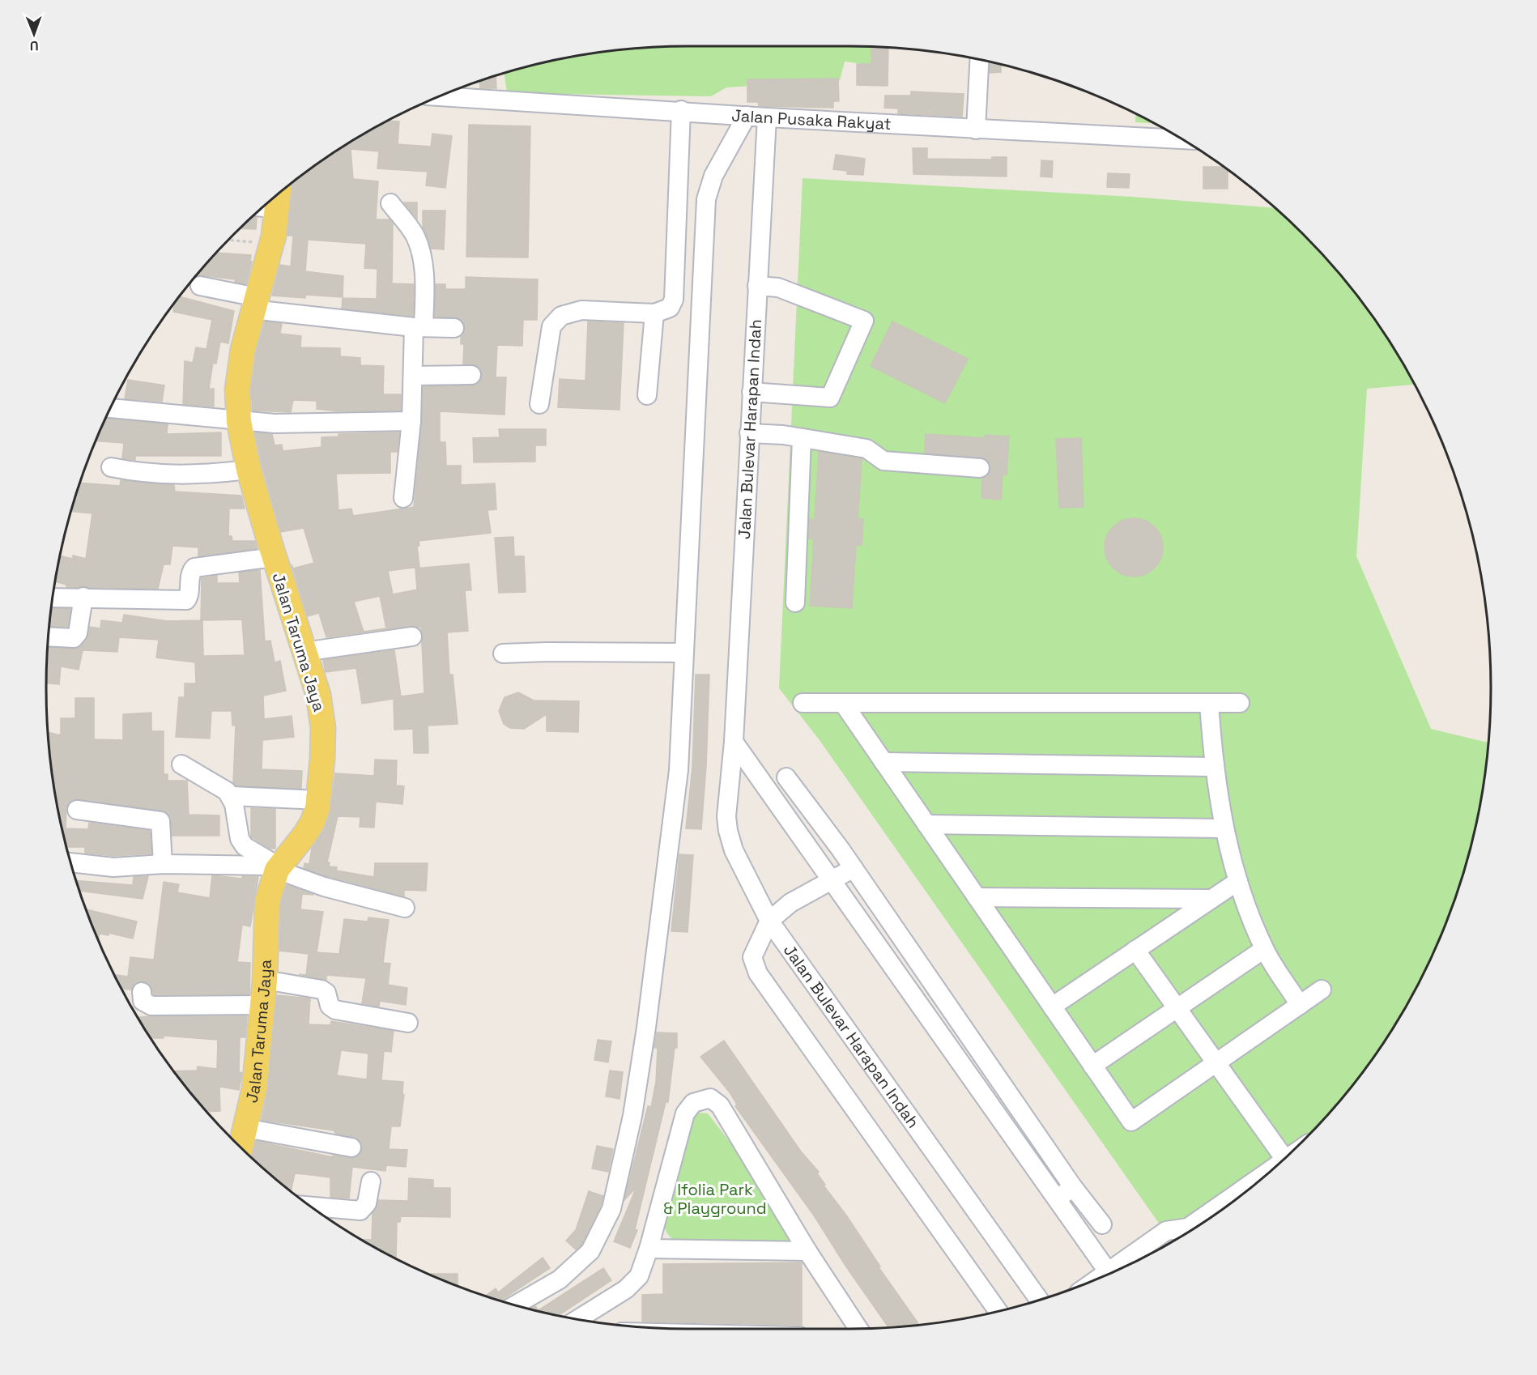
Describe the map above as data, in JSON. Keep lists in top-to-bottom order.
{
  "streets": {
    "main road": ["Jalan Taruma Jaya"],
    "street": ["Jalan Pusaka Rakyat", "Jalan Bulevar Harapan Indah"]
  },
  "crossings": [
    ["Jalan Pusaka Rakyat", "Jalan Bulevar Harapan Indah"]
  ],
  "parks": ["Ifolia Park & Playground"],
  "north": "bottom"
}
